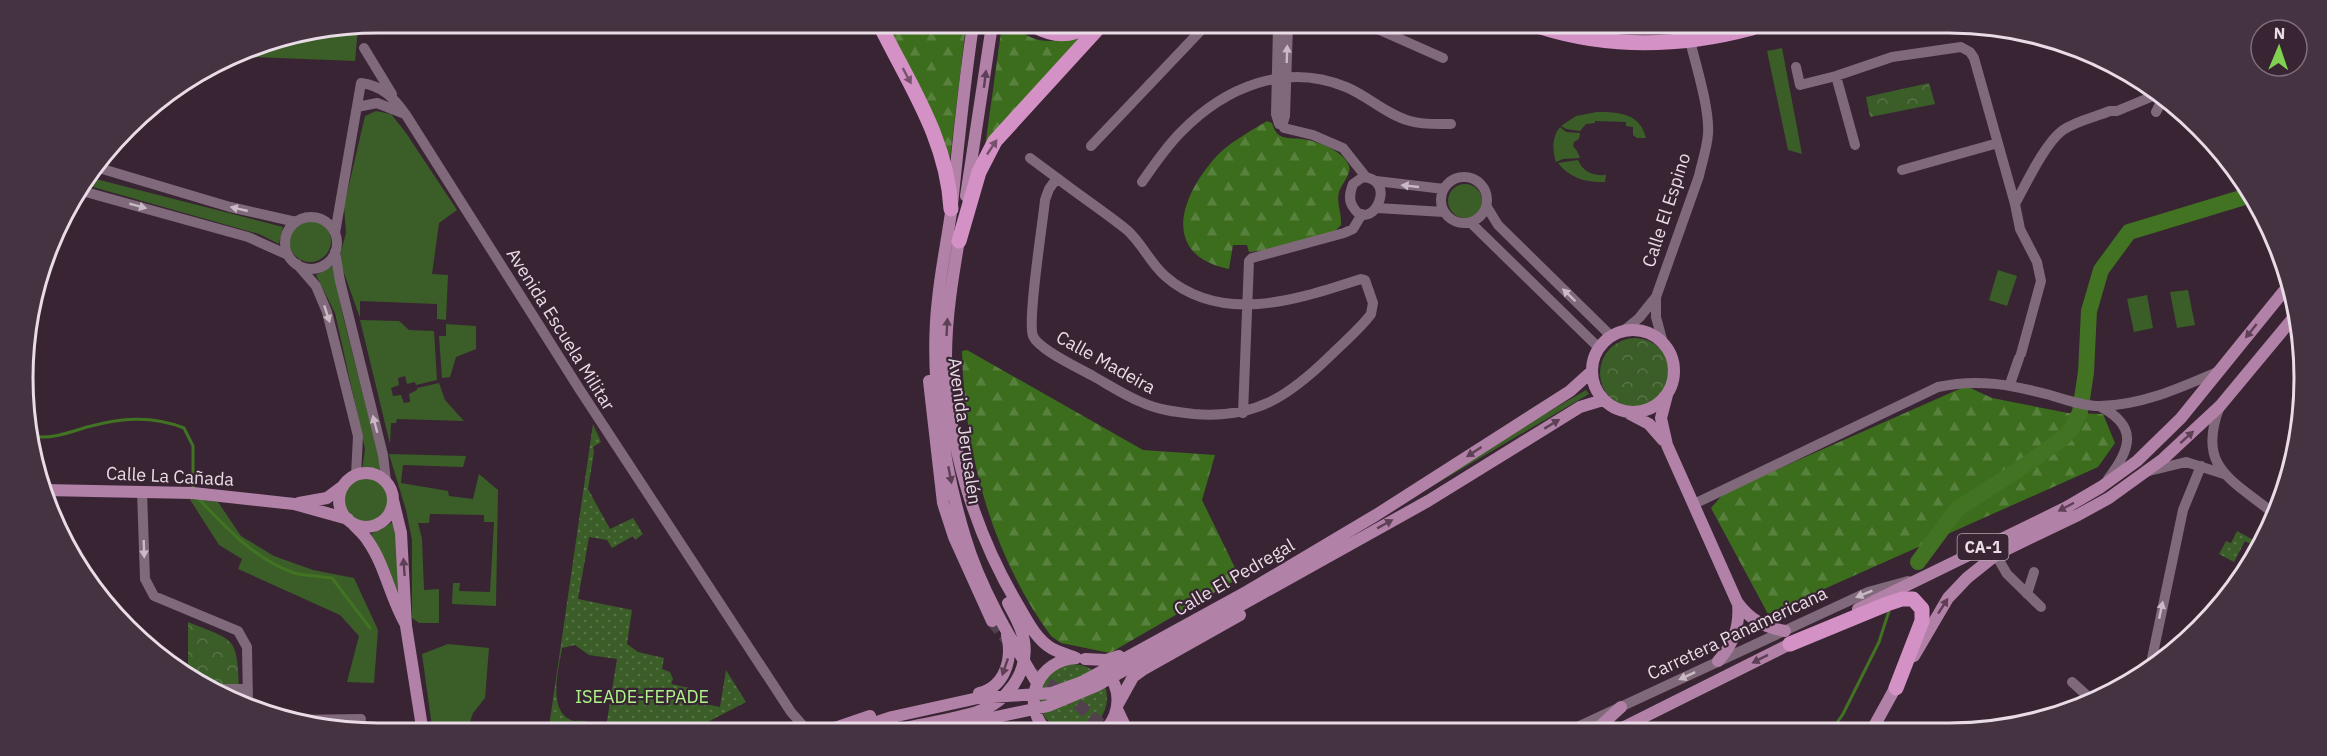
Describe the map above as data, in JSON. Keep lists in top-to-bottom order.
{
  "streets": {
    "main road": [
      "Avenida Jerusalén",
      "Calle La Cañada",
      "CA-1",
      "Calle El Pedregal",
      "Carretera Panamericana"
    ],
    "street": ["Calle El Espino", "Avenida Escuela Militar", "Calle Madeira"]
  },
  "crossings": [
    ["Calle El Espino", "Calle El Pedregal"]
  ],
  "parks": ["ISEADE-FEPADE"],
  "north": "top"
}
